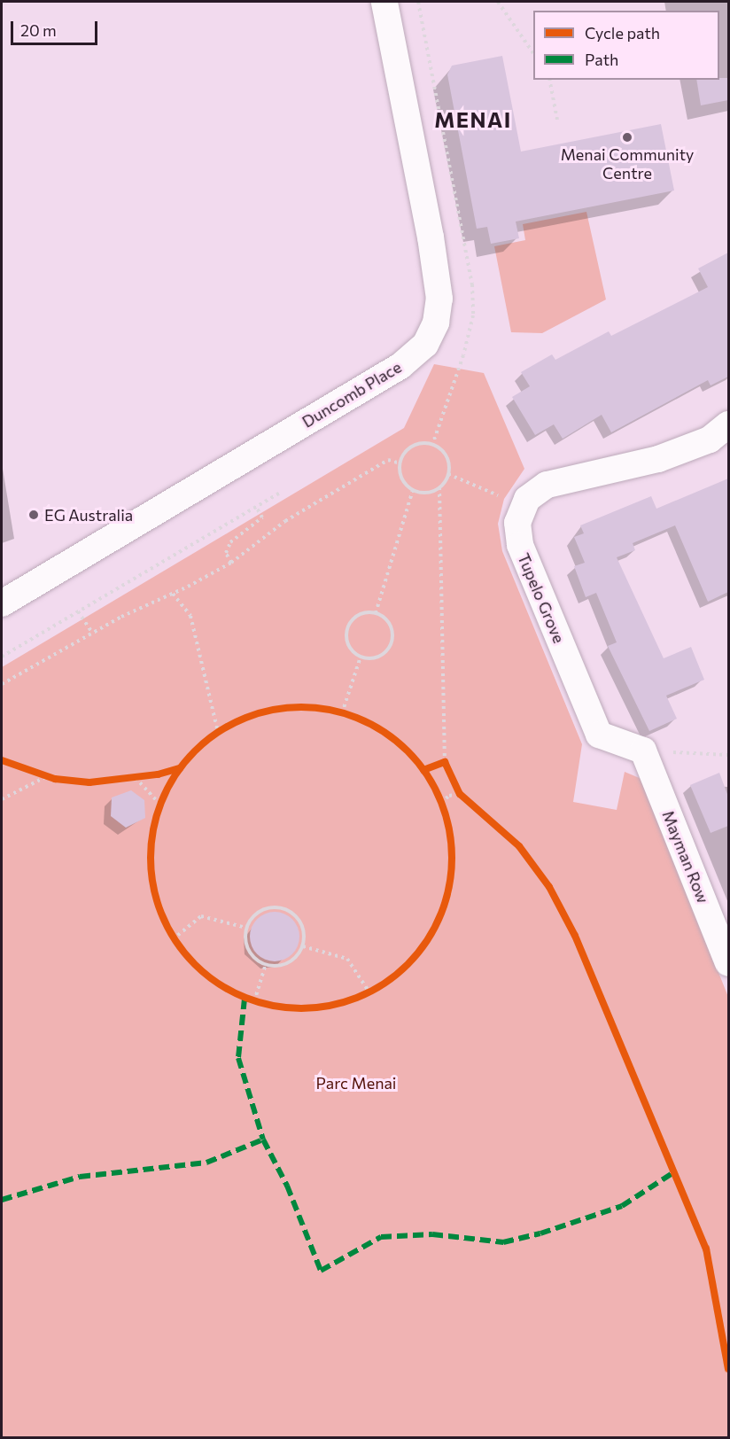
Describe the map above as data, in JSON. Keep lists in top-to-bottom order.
{
  "streets": {
    "street": ["Duncomb Place", "Tupelo Grove", "Mayman Row"]
  },
  "crossings": [
    ["Tupelo Grove", "Mayman Row"]
  ],
  "districts": ["MENAI"],
  "parks": ["Parc Menai"],
  "places": ["Menai Community Centre", "EG Australia"],
  "legend": ["Cycle path", "Path"],
  "scale_bar": "20 m"
}
